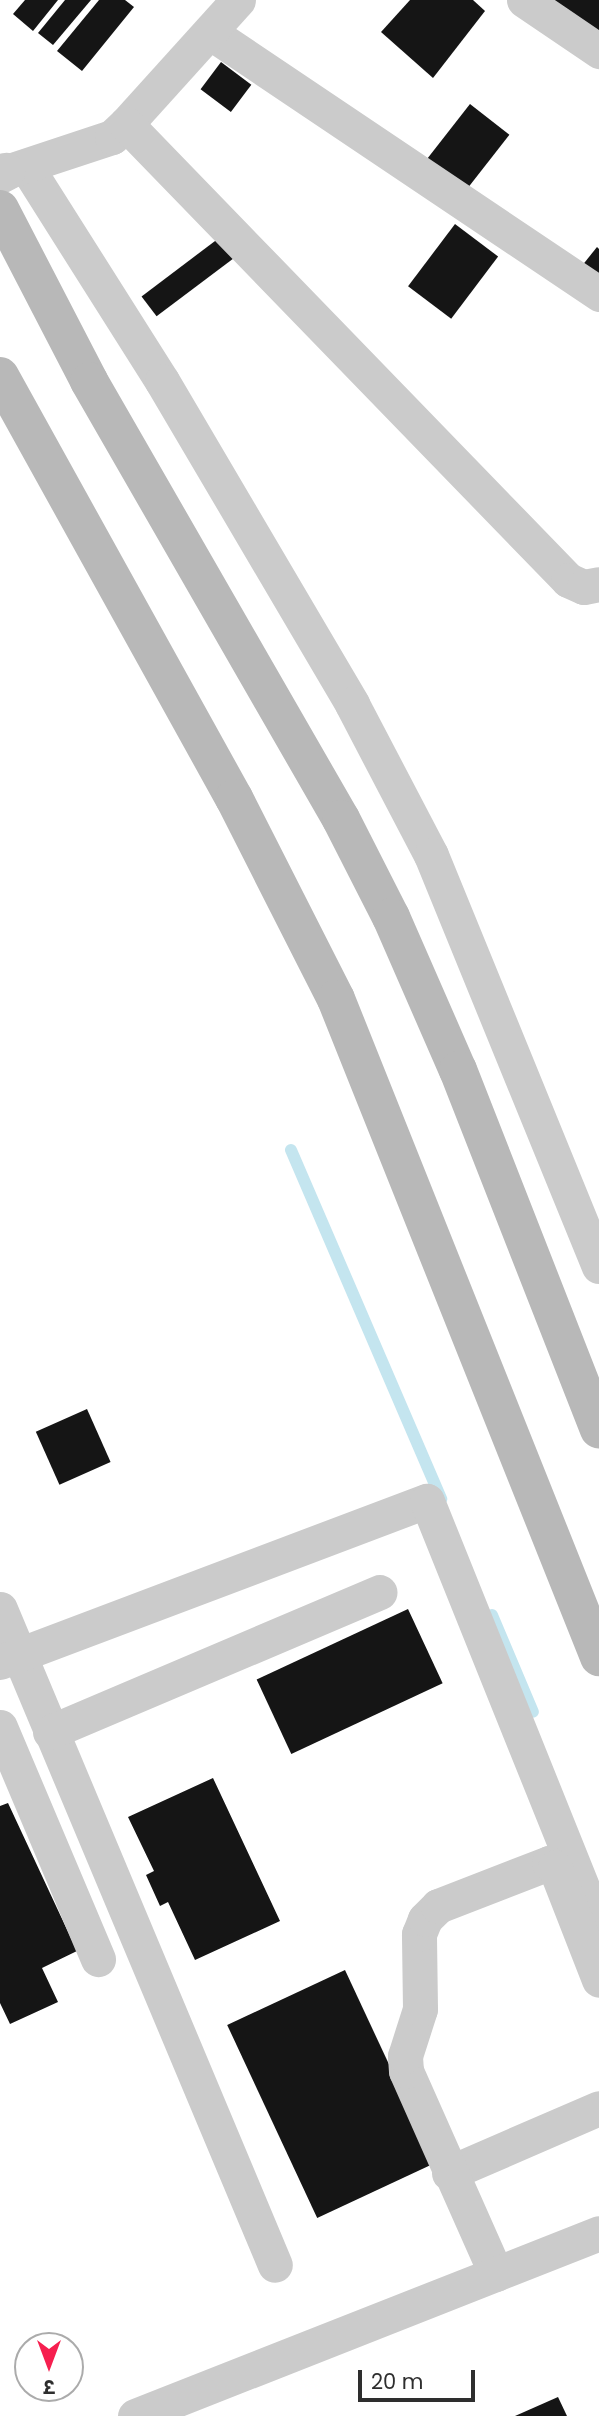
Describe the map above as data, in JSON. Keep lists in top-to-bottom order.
{
  "scale_bar": "20 m",
  "north": "bottom"
}
